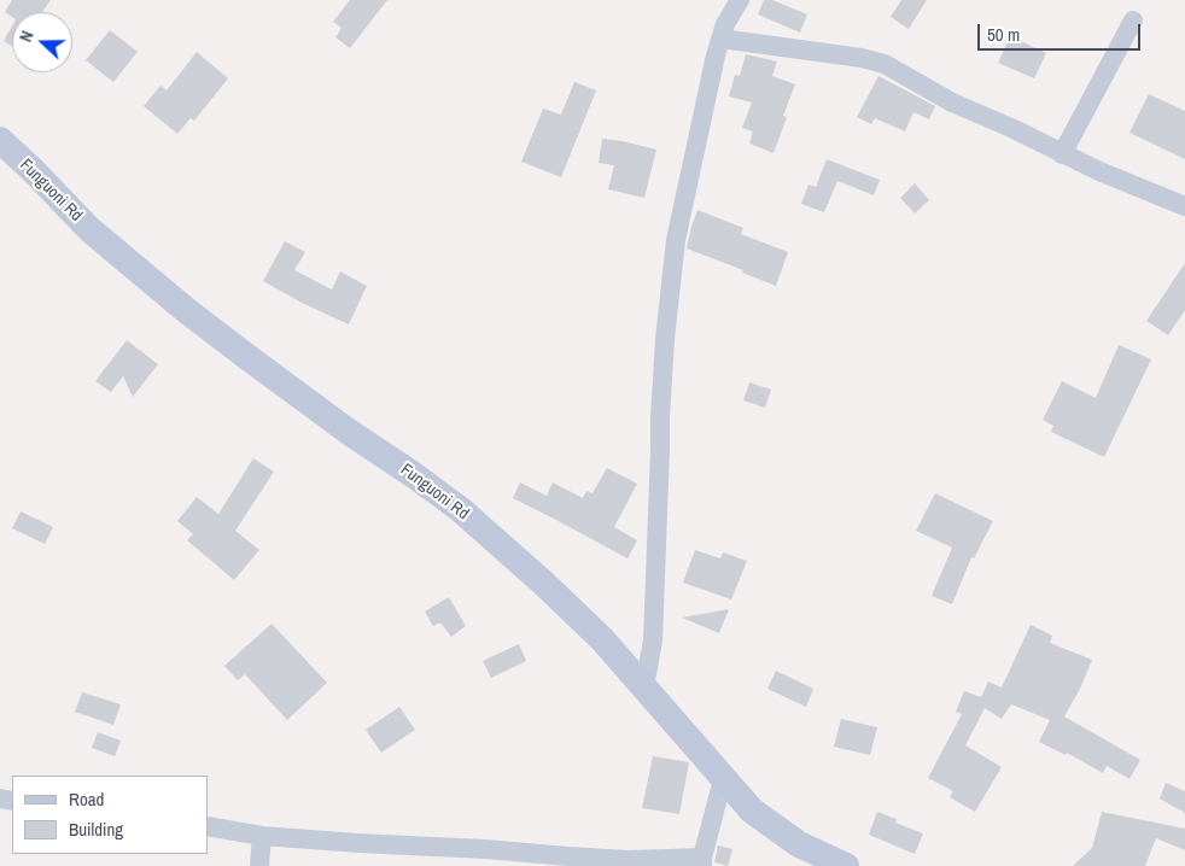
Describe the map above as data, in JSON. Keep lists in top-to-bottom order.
{
  "streets": {
    "street": ["Funguoni Rd"]
  },
  "legend": ["Road", "Building"],
  "scale_bar": "50 m",
  "north": "left"
}
